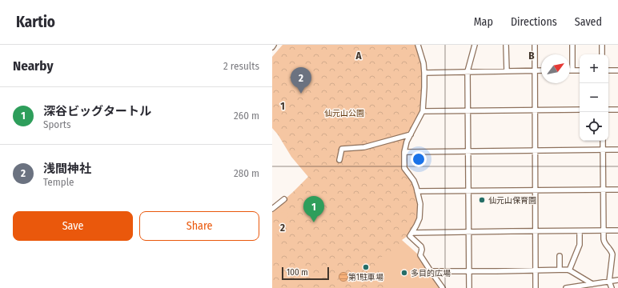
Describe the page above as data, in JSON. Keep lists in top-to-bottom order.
{
  "parks": ["仙元山公園"],
  "places": ["仙元山保育園", "第1駐車場", "多目的広場"],
  "scale_bar": "100 m",
  "north": "top right",
  "page": {
    "header": "Kartio",
    "nav": ["Map", "Directions", "Saved"],
    "heading": ["Nearby", "2 results"],
    "map_buttons": ["+", "−"],
    "pins": ["2", "1"],
    "list": [
      {
        "mark": "1",
        "name": "深谷ビッグタートル",
        "note": "Sports",
        "value": "260 m"
      },
      {
        "mark": "2",
        "name": "浅間神社",
        "note": "Temple",
        "value": "280 m"
      }
    ],
    "buttons": ["Save", "Share"],
    "scale": "100 m"
  },
  "grid": {
    "columns": ["A", "B"],
    "rows": ["1", "2"]
  }
}
